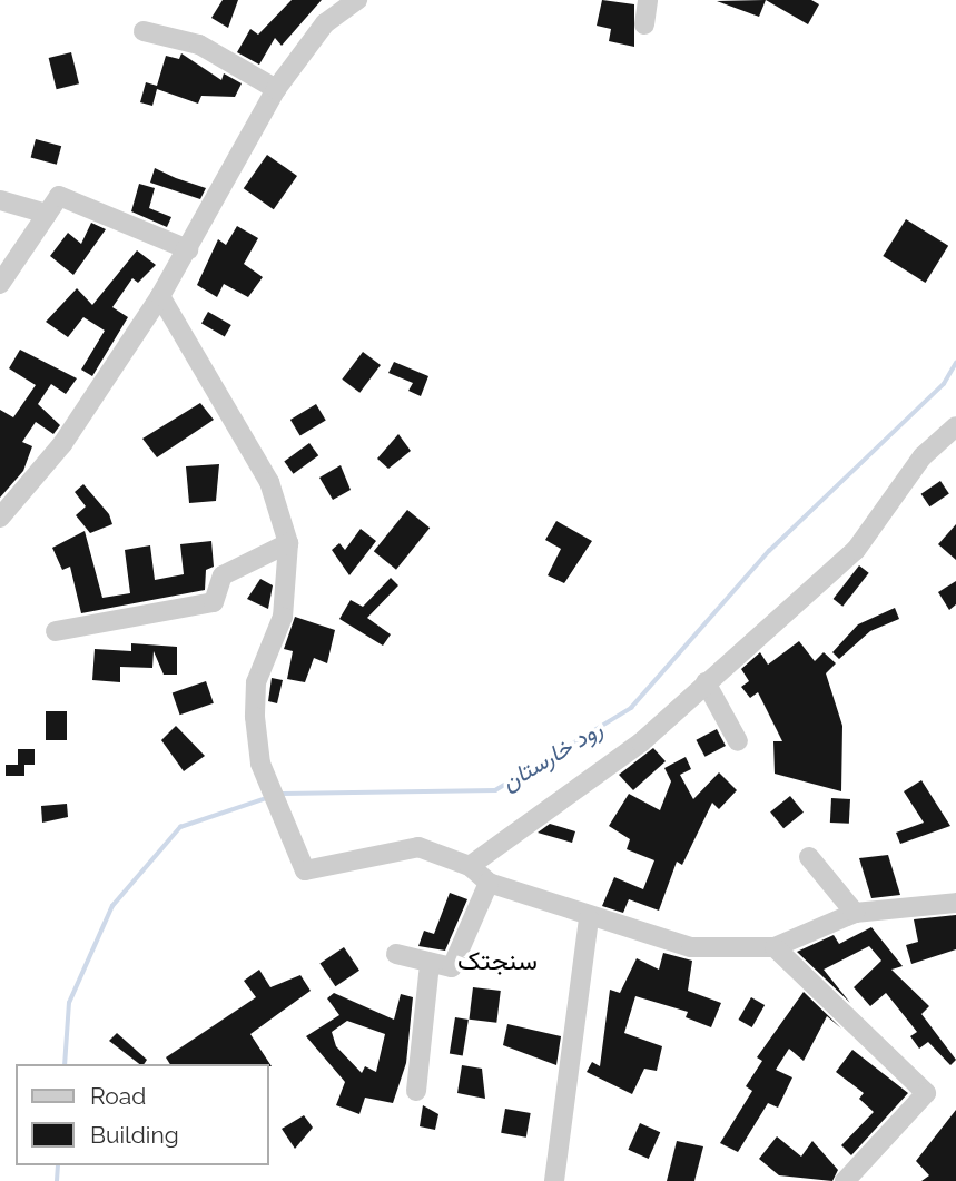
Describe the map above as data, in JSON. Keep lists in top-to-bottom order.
{
  "districts": ["سنجتک"],
  "water": ["رود خارستان"],
  "legend": ["Road", "Building"]
}
